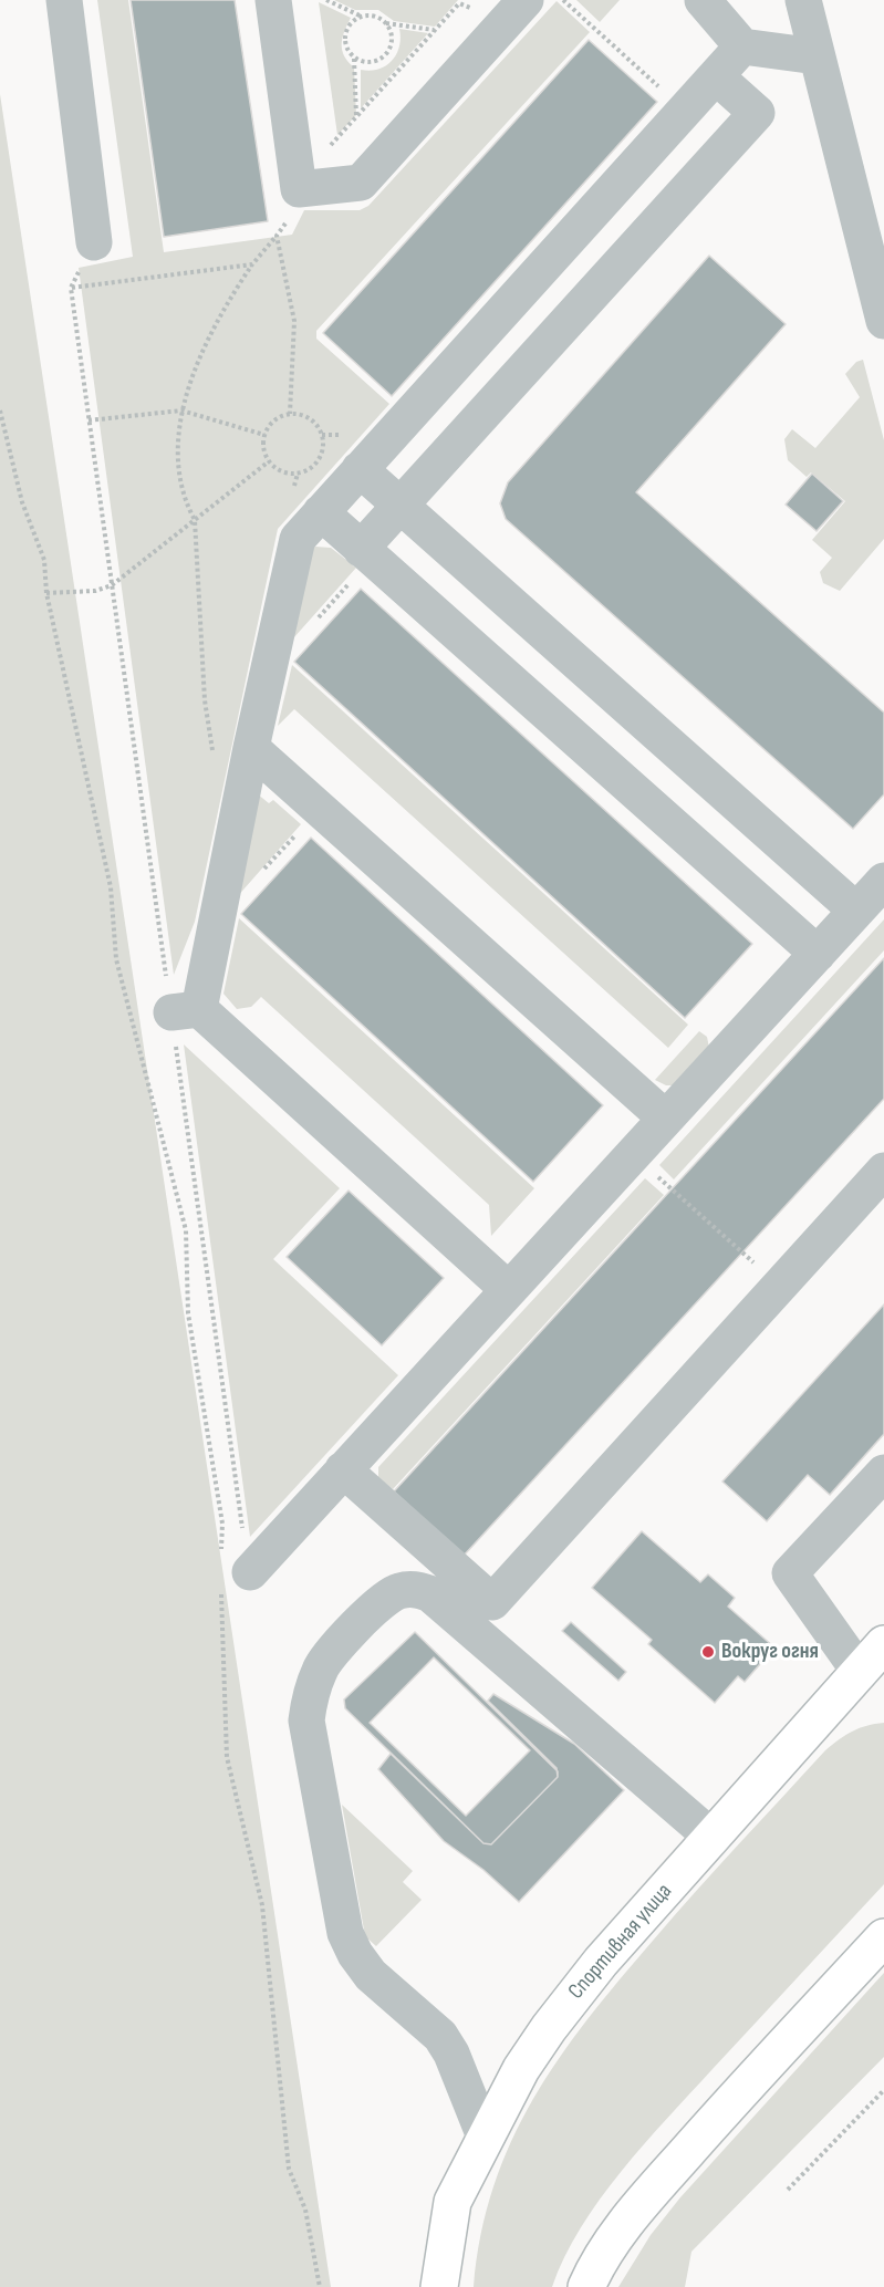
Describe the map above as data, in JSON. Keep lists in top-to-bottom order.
{
  "streets": {
    "main road": ["Спортивная улица"]
  },
  "places": ["Вокруг огня"]
}
